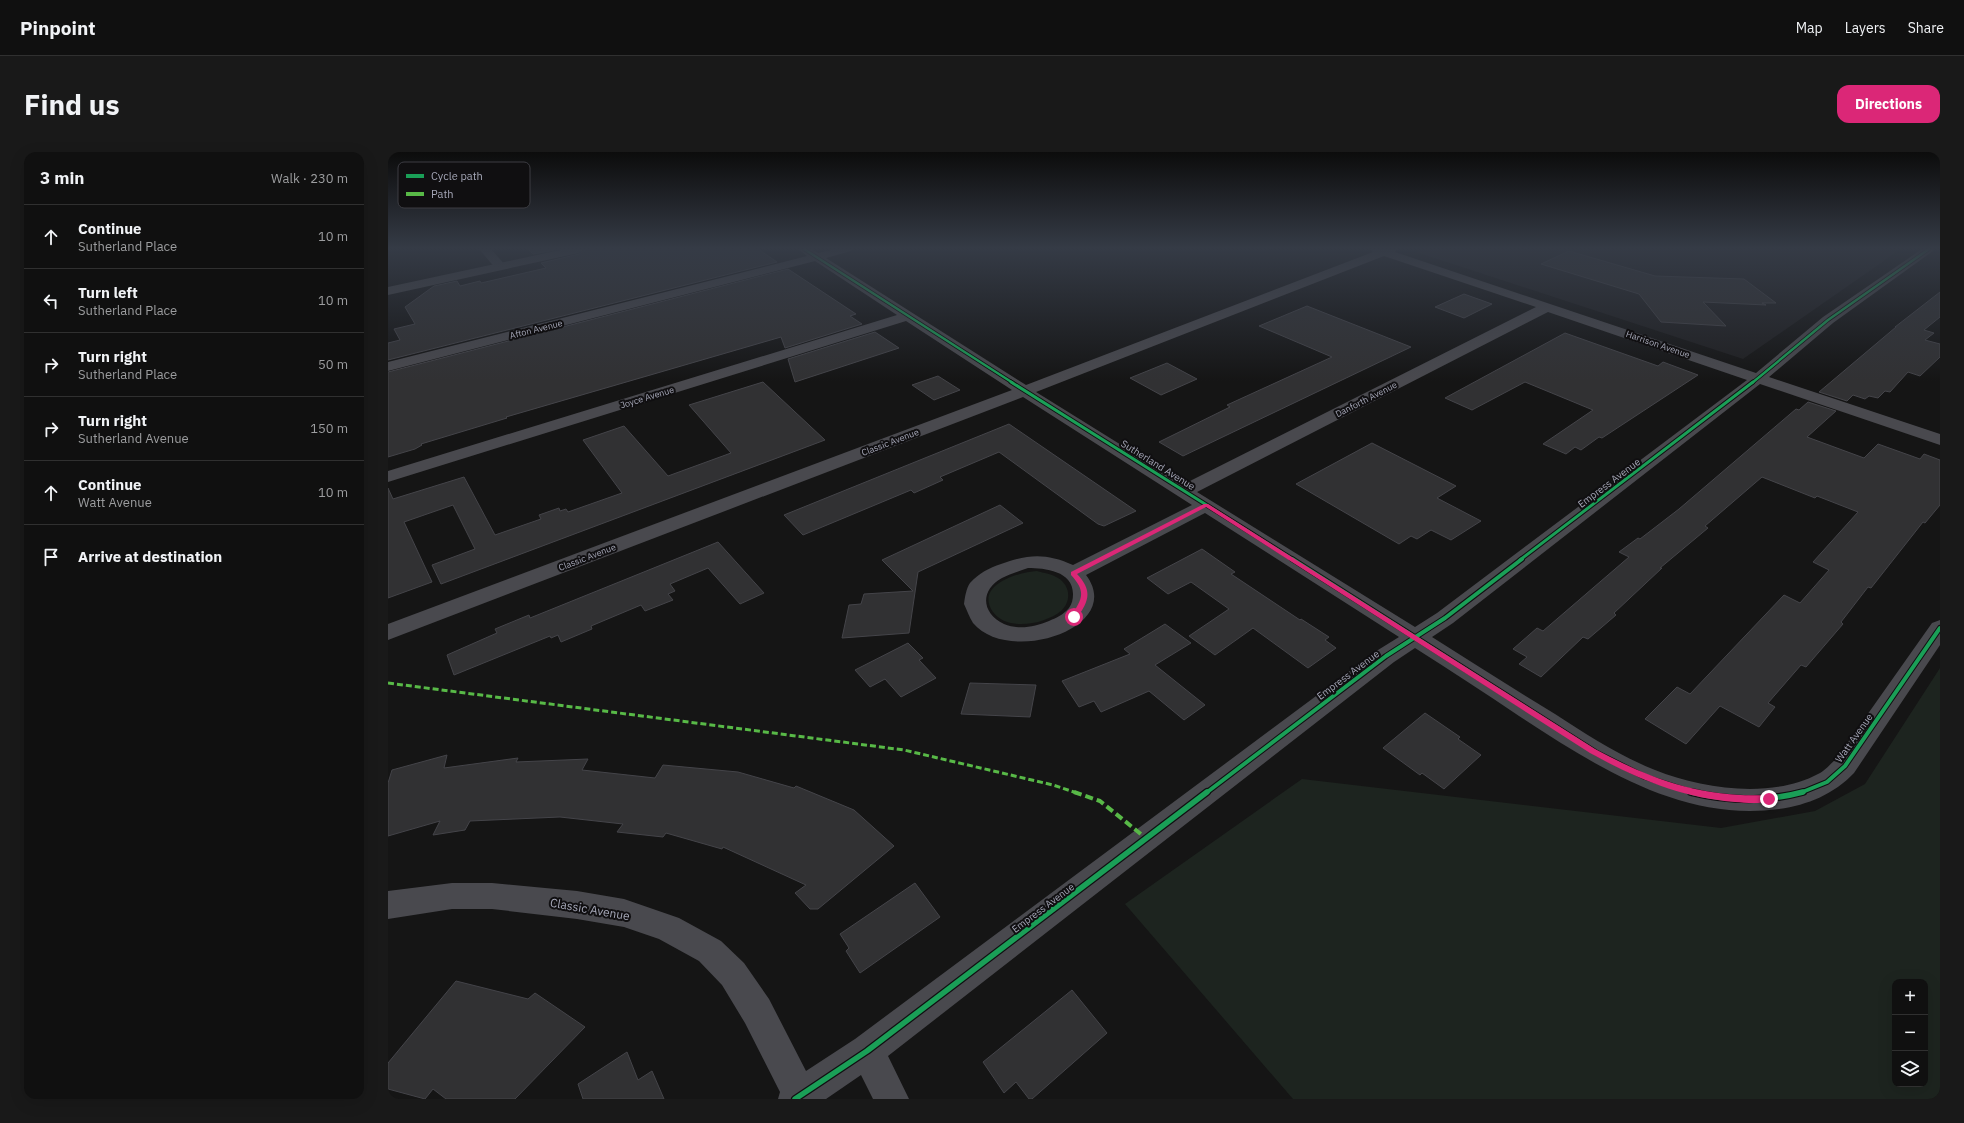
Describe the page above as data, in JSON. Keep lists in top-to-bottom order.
{
  "streets": {
    "street": [
      "Afton Avenue",
      "Harrison Avenue",
      "Joyce Avenue",
      "Danforth Avenue",
      "Classic Avenue",
      "Sutherland Avenue",
      "Empress Avenue",
      "Watt Avenue"
    ]
  },
  "crossings": [
    ["Harrison Avenue", "Danforth Avenue"],
    ["Harrison Avenue", "Empress Avenue"],
    ["Joyce Avenue", "Sutherland Avenue"],
    ["Danforth Avenue", "Sutherland Avenue"],
    ["Classic Avenue", "Sutherland Avenue"],
    ["Classic Avenue", "Empress Avenue"],
    ["Sutherland Avenue", "Empress Avenue"],
    ["Sutherland Avenue", "Watt Avenue"]
  ],
  "legend": ["Cycle path", "Path"],
  "page": {
    "header": "Pinpoint",
    "nav": ["Map", "Layers", "Share"],
    "buttons": "Directions",
    "title": "Find us",
    "heading": ["3 min", "Walk · 230 m"],
    "list": [
      ["Continue", "Sutherland Place", "10 m"],
      ["Turn left", "Sutherland Place", "10 m"],
      ["Turn right", "Sutherland Place", "50 m"],
      ["Turn right", "Sutherland Avenue", "150 m"],
      ["Continue", "Watt Avenue", "10 m"],
      "Arrive at destination"
    ],
    "map_buttons": ["+", "−"]
  }
}
